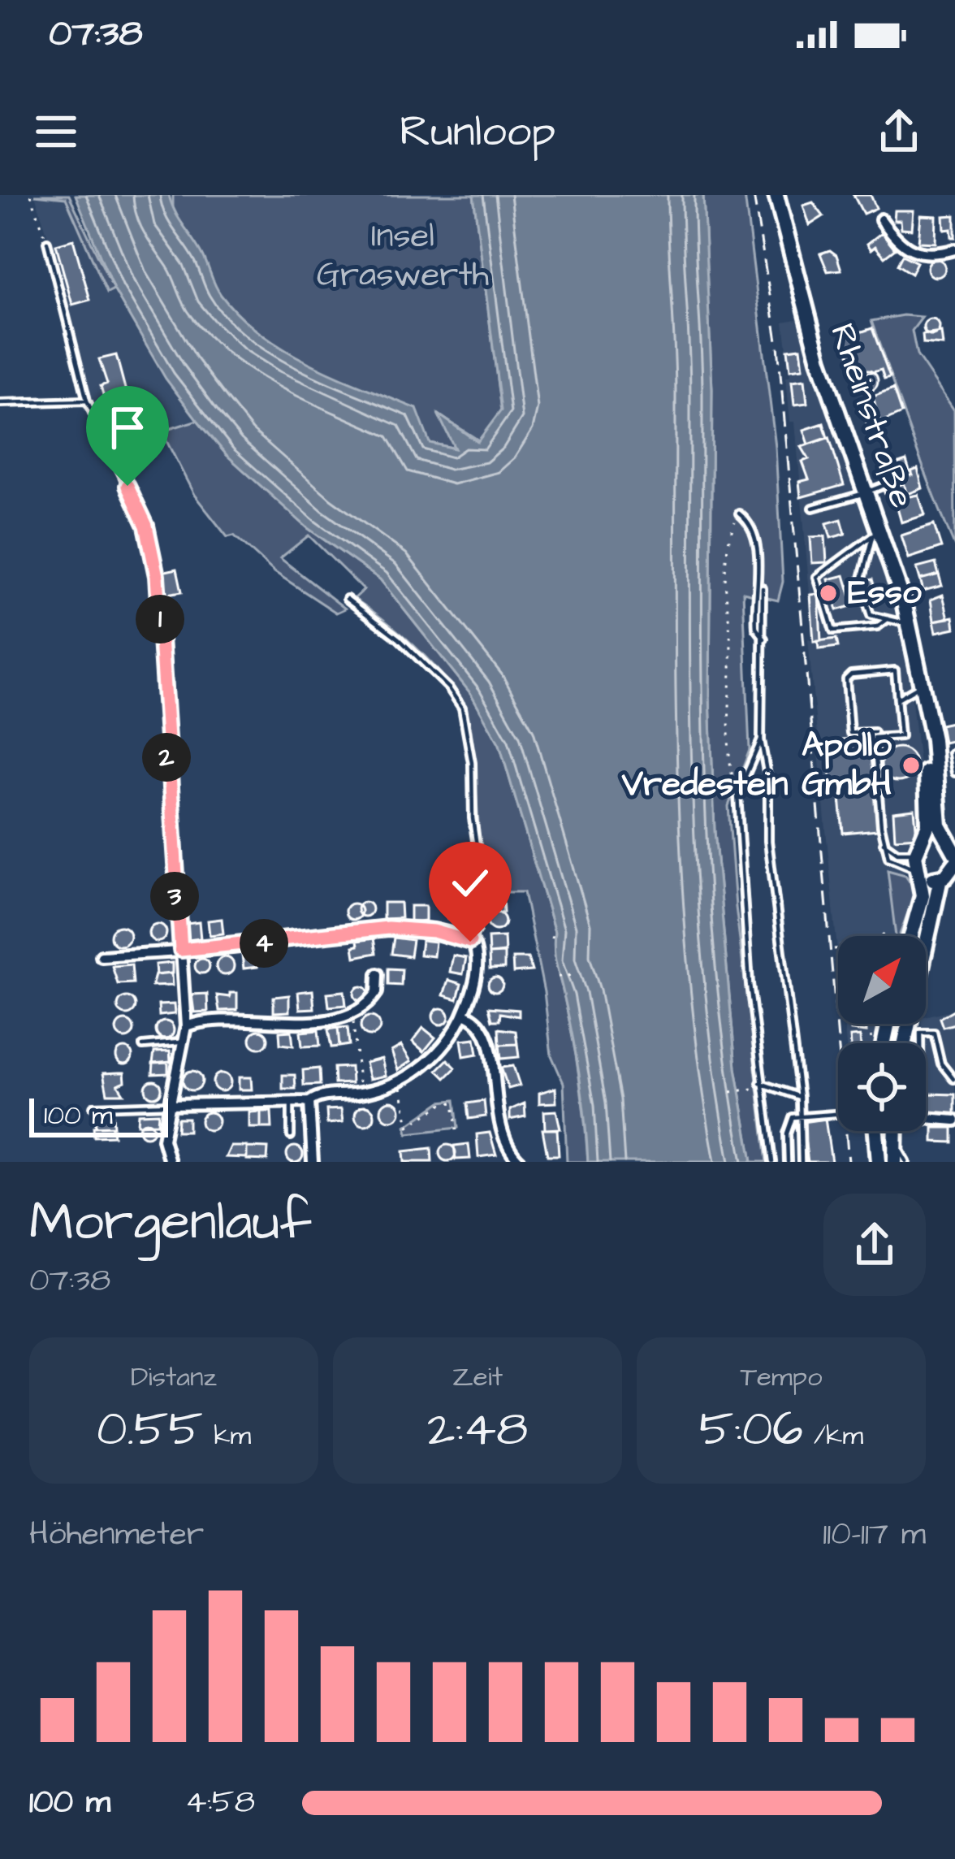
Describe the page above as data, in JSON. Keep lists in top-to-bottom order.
{
  "streets": {
    "main road": ["Rheinstraße"]
  },
  "parks": ["Insel Graswerth"],
  "places": ["Esso", "Apollo Vredestein GmbH"],
  "scale_bar": "100 m",
  "north": "top right",
  "page": {
    "status": "07:38",
    "header": "Runloop",
    "pins": [
      "1",
      "2",
      "3",
      "4"
    ],
    "scale": "100 m",
    "heading": ["Morgenlauf", "07:38"],
    "stats": [
      ["Distanz", "0.55 km"],
      ["Zeit", "2:48"],
      ["Tempo", "5:06 /km"]
    ],
    "chart": ["Höhenmeter", "110–117 m"],
    "list": [
      {
        "name": "100 m",
        "note": "4:58"
      }
    ]
  }
}
